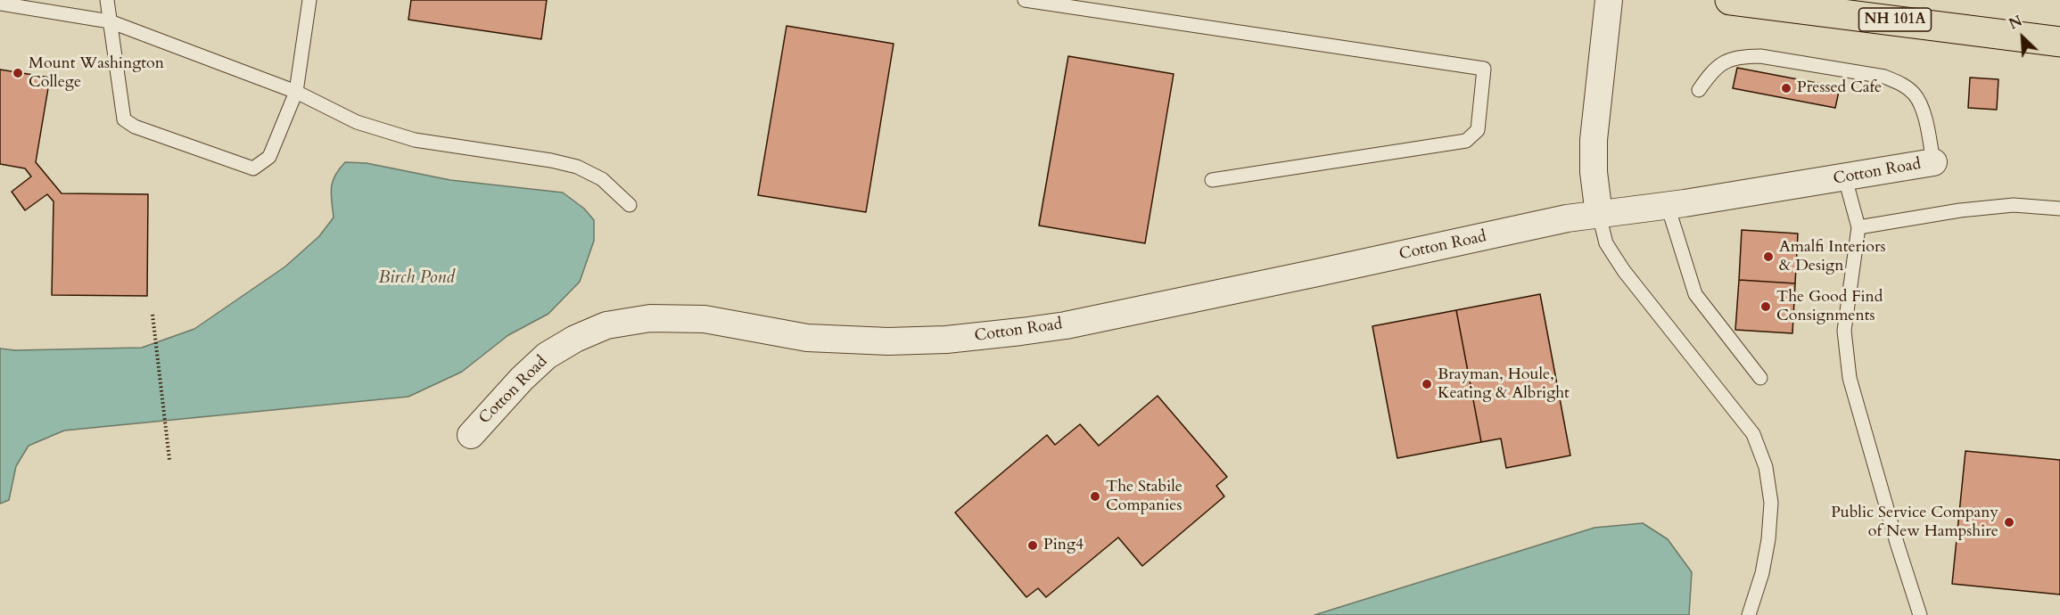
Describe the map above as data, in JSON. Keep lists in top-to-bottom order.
{
  "streets": {
    "highway": ["NH 101A"],
    "street": ["Cotton Road"]
  },
  "water": ["Birch Pond"],
  "places": [
    "Mount Washington College",
    "Pressed Cafe",
    "Amalfi Interiors & Design",
    "The Good Find Consignments",
    "Brayman, Houle, Keating & Albright",
    "The Stabile Companies",
    "Public Service Company of New Hampshire",
    "Ping4"
  ],
  "north": "top left"
}
